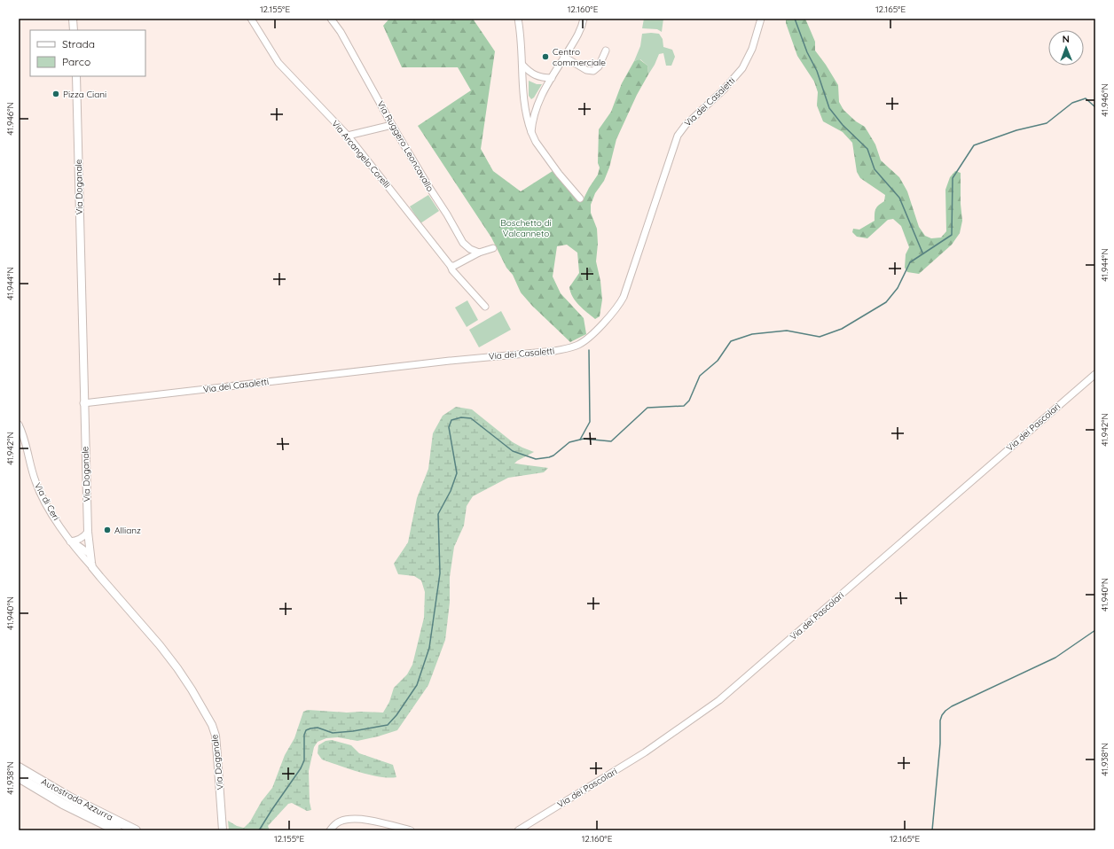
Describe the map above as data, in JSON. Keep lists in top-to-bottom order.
{
  "streets": {
    "highway": ["Autostrada Azzurra"],
    "main road": ["Via Doganale"],
    "street": [
      "Via dei Casaletti",
      "Via Ruggero Leoncavallo",
      "Via Arcangelo Corelli",
      "Via dei Pascolari",
      "Via di Ceri"
    ]
  },
  "crossings": [
    ["Via dei Casaletti", "Via Doganale"],
    ["Via Doganale", "Via di Ceri"]
  ],
  "parks": ["Boschetto di Valcanneto"],
  "places": ["Centro commerciale", "Pizza Ciani", "Allianz"],
  "legend": ["Strada", "Parco"],
  "north": "top",
  "coordinates": [
    "12.155°E",
    "12.160°E",
    "12.165°E",
    "41.946°N",
    "41.944°N",
    "41.942°N",
    "41.940°N",
    "41.938°N"
  ]
}
